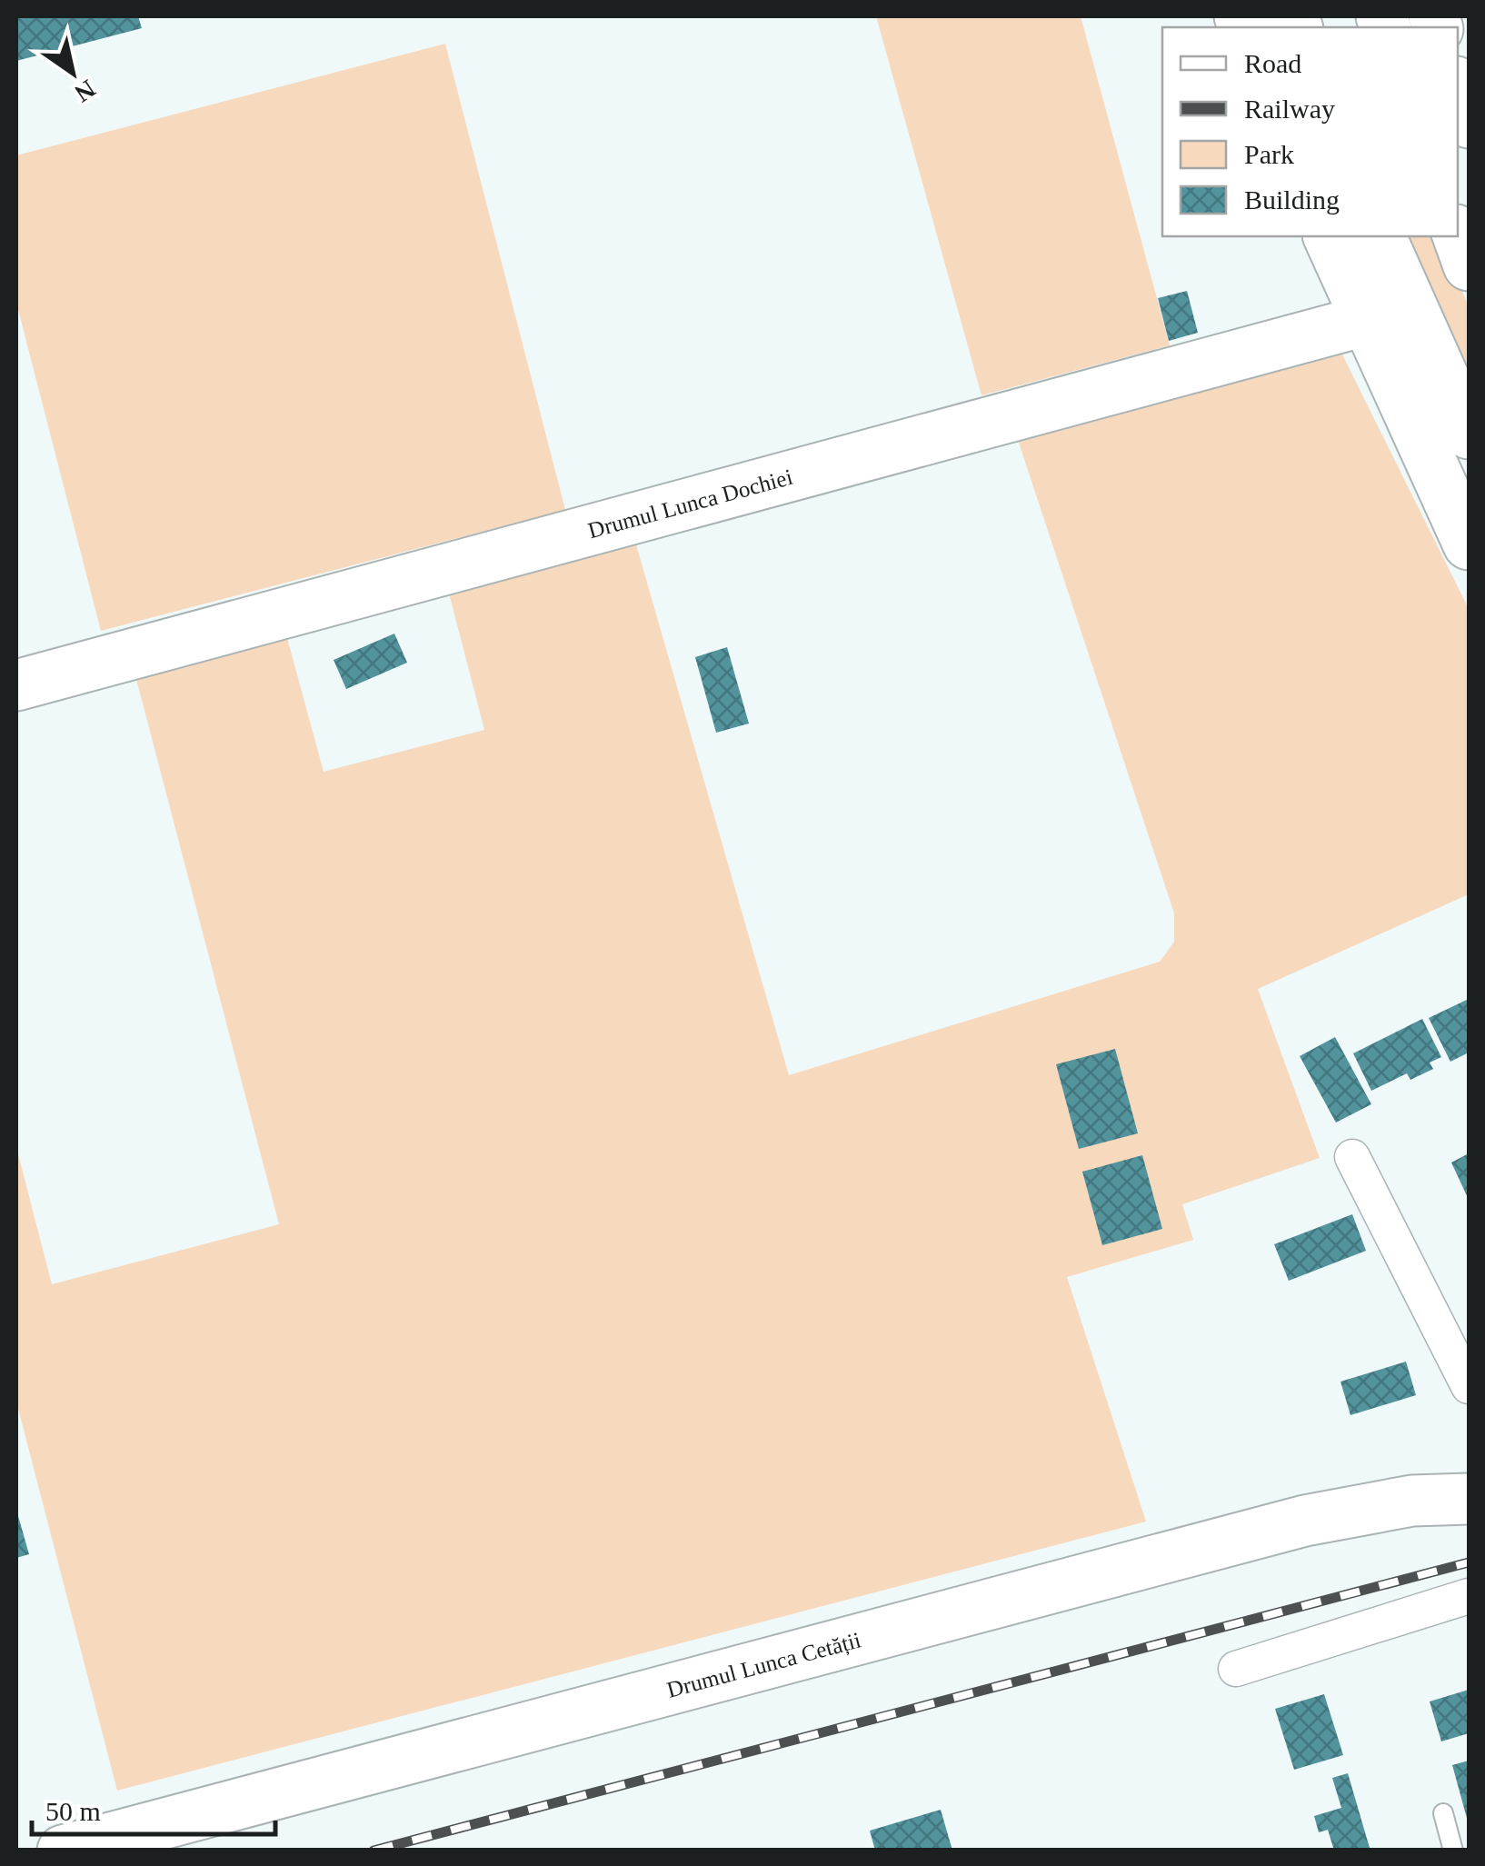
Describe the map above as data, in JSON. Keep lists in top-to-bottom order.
{
  "streets": {
    "street": ["Drumul Lunca Dochiei", "Drumul Lunca Cetății"]
  },
  "legend": [
    "Road",
    "Railway",
    "Park",
    "Building"
  ],
  "scale_bar": "50 m",
  "north": "bottom right"
}
